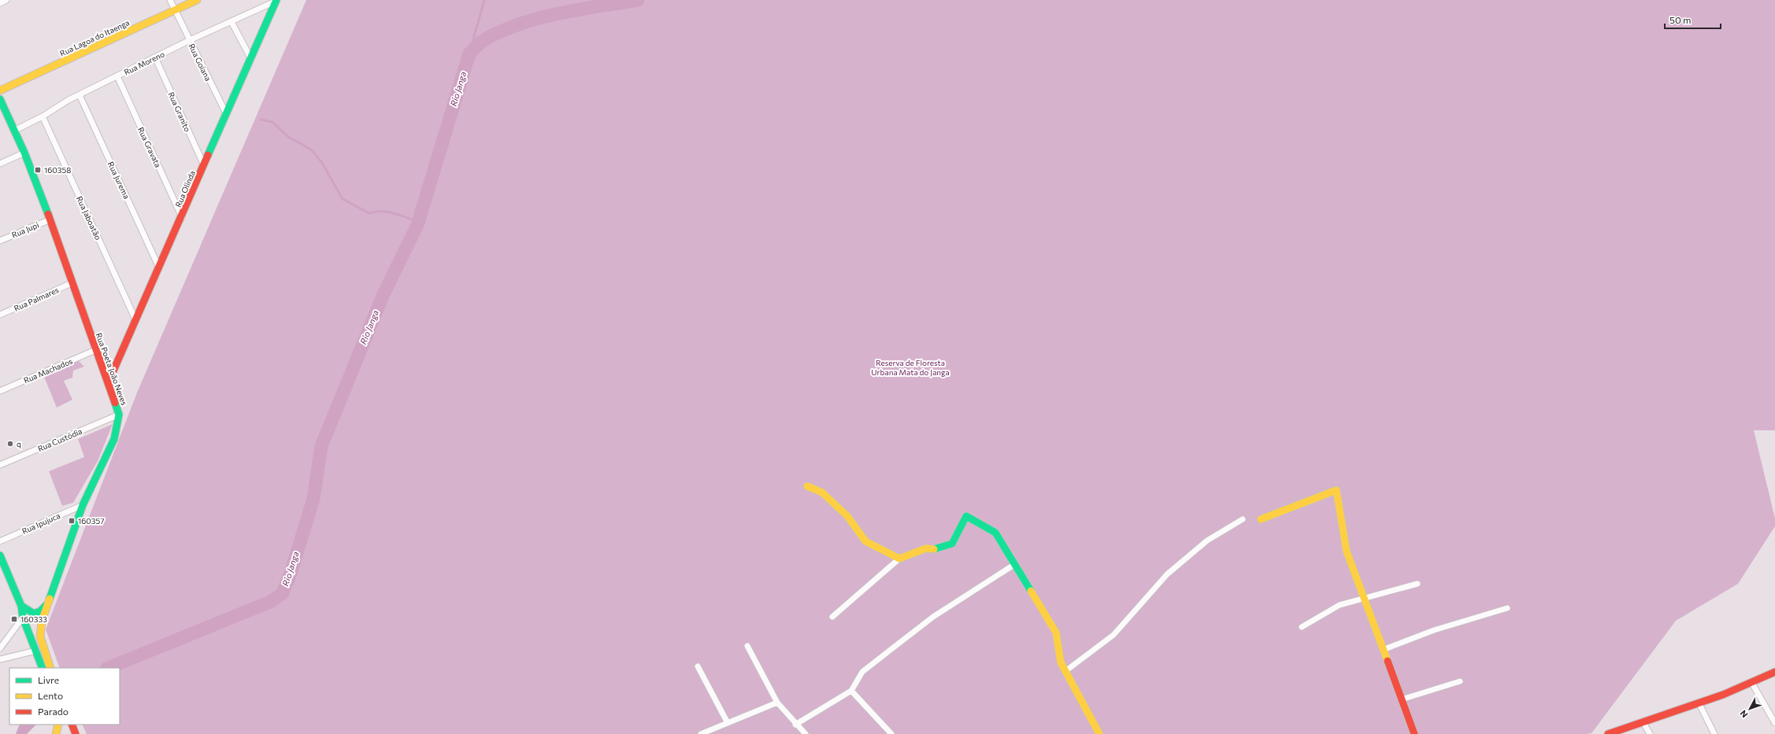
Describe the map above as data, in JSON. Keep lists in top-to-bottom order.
{
  "streets": {
    "street": [
      "Rua Lagoa do Itaenga",
      "Rua Goiana",
      "Rua Moreno",
      "Rua Granito",
      "Rua Gravata",
      "Rua Jurema",
      "Rua Olinda",
      "Rua Jaboatão",
      "Rua Jupi",
      "Rua Palmares",
      "Rua Poeta João Neves",
      "Rua Machados",
      "Rua Custódia",
      "Rua Ipujuca"
    ]
  },
  "crossings": [
    ["Rua Lagoa do Itaenga", "Rua Goiana"],
    ["Rua Goiana", "Rua Moreno"],
    ["Rua Goiana", "Rua Olinda"],
    ["Rua Moreno", "Rua Granito"],
    ["Rua Moreno", "Rua Gravata"],
    ["Rua Moreno", "Rua Jurema"],
    ["Rua Moreno", "Rua Olinda"],
    ["Rua Moreno", "Rua Jaboatão"],
    ["Rua Moreno", "Rua Poeta João Neves"],
    ["Rua Granito", "Rua Olinda"],
    ["Rua Gravata", "Rua Olinda"],
    ["Rua Jurema", "Rua Olinda"],
    ["Rua Olinda", "Rua Jaboatão"],
    ["Rua Olinda", "Rua Poeta João Neves"],
    ["Rua Jupi", "Rua Poeta João Neves"],
    ["Rua Palmares", "Rua Poeta João Neves"],
    ["Rua Poeta João Neves", "Rua Machados"],
    ["Rua Poeta João Neves", "Rua Custódia"],
    ["Rua Poeta João Neves", "Rua Ipujuca"]
  ],
  "water": ["Rio Janga"],
  "parks": ["Reserva de Floresta Urbana Mata do Janga"],
  "places": {
    "transit": ["160358", "160357", "160333"],
    "other": ["q"]
  },
  "legend": ["Livre", "Lento", "Parado"],
  "scale_bar": "50 m",
  "north": "bottom left"
}
